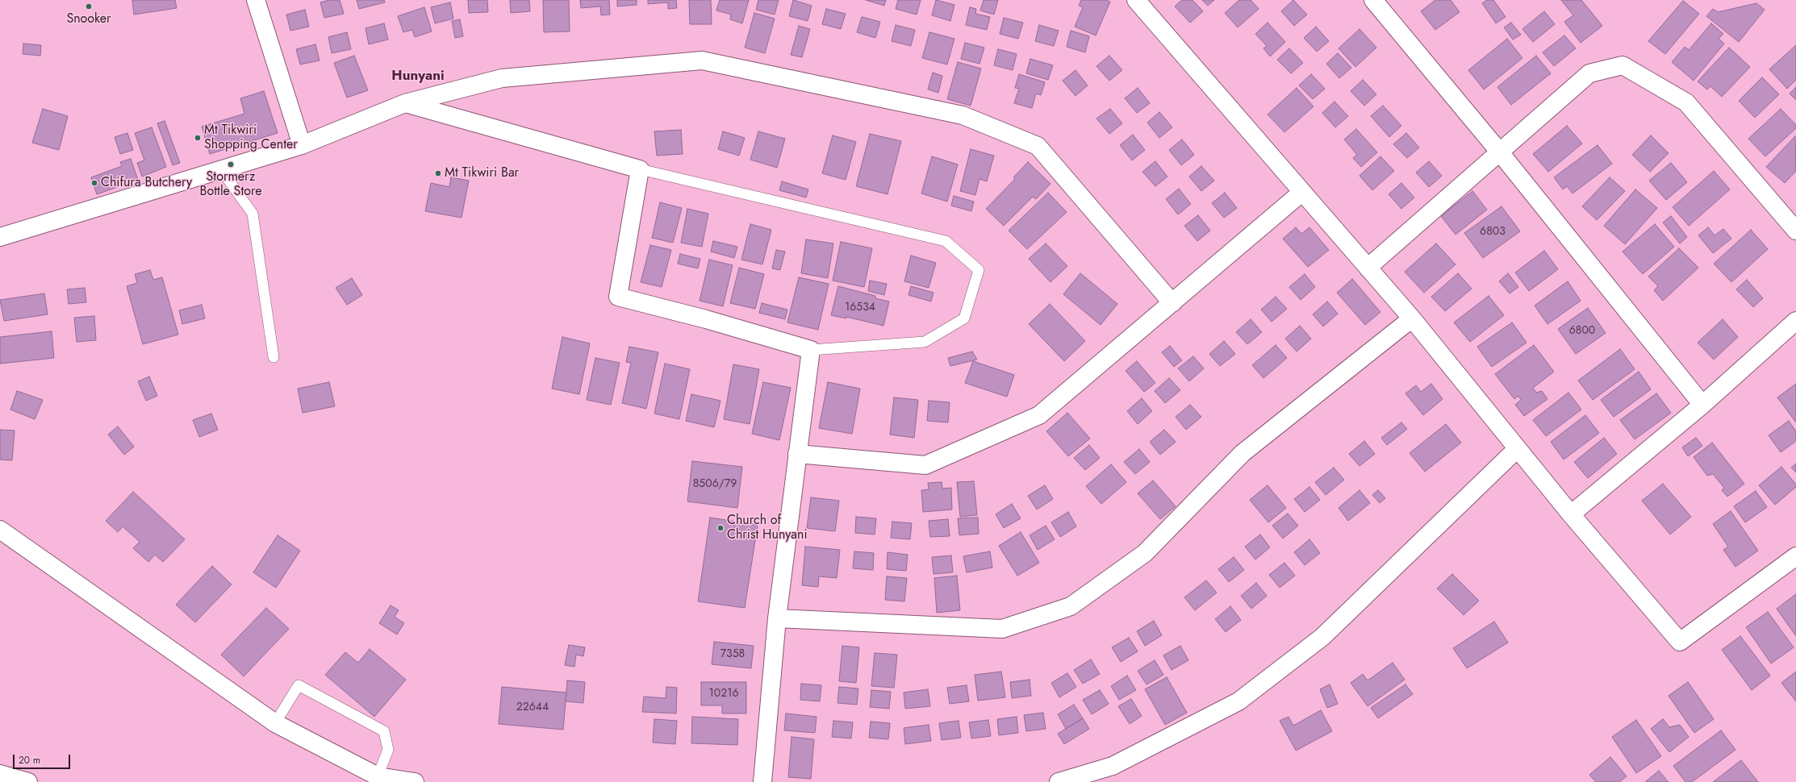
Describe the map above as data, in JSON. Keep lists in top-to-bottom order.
{
  "districts": ["Hunyani"],
  "places": [
    "Snooker",
    "Mt Tikwiri Shopping Center",
    "Stormerz Bottle Store",
    "Mt Tikwiri Bar",
    "Chifura Butchery",
    "Church of Christ Hunyani"
  ],
  "house_numbers": [
    "6803",
    "16534",
    "6800",
    "8506/79",
    "7358",
    "10216",
    "22644"
  ],
  "scale_bar": "20 m"
}
